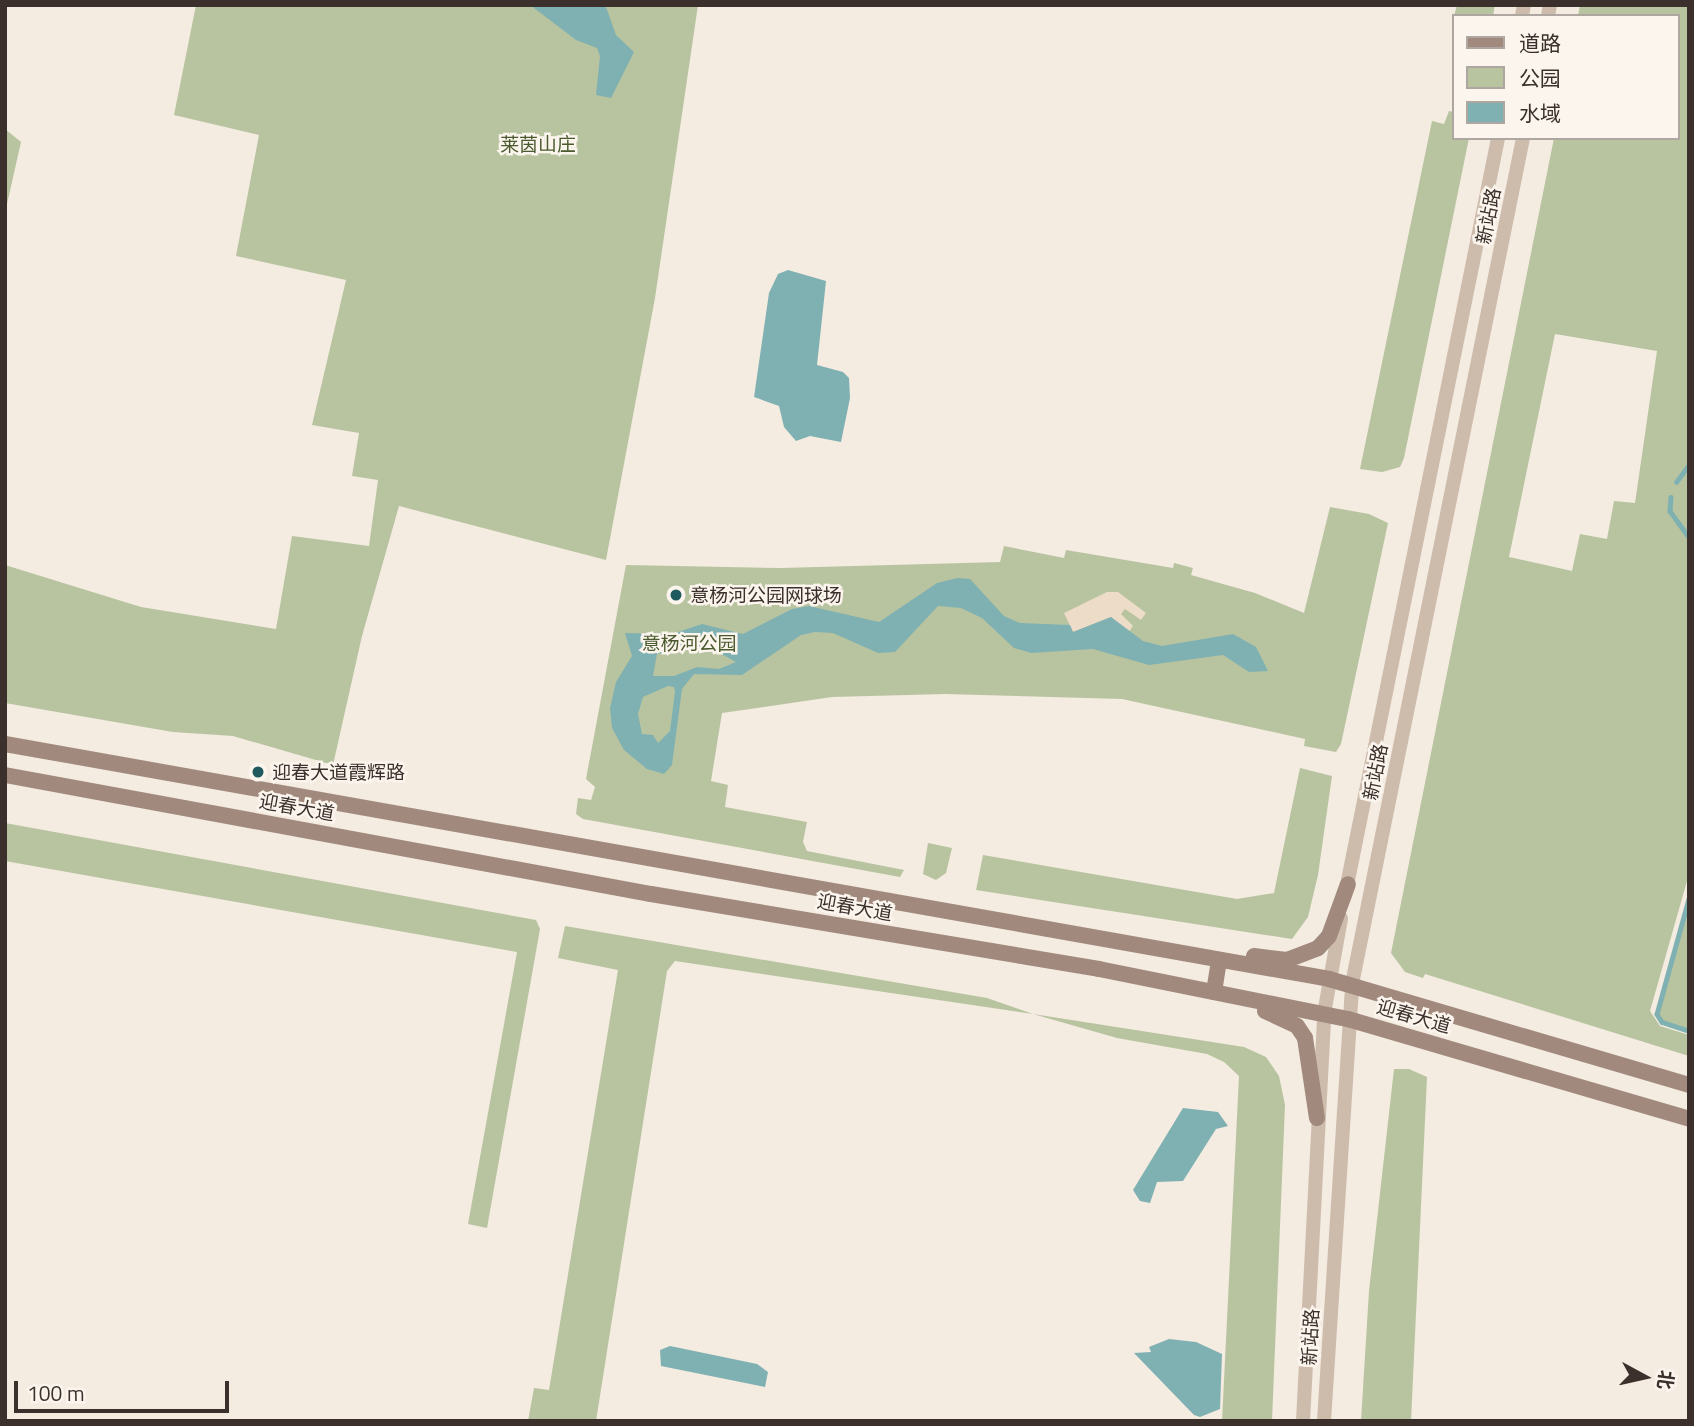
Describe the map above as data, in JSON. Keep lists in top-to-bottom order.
{
  "streets": {
    "main road": ["迎春大道"],
    "street": ["新站路"]
  },
  "crossings": [
    ["新站路", "迎春大道"]
  ],
  "parks": ["莱茵山庄", "意杨河公园"],
  "places": ["意杨河公园网球场", "迎春大道霞辉路"],
  "legend": ["道路", "公园", "水域"],
  "scale_bar": "100 m",
  "north": "right"
}
